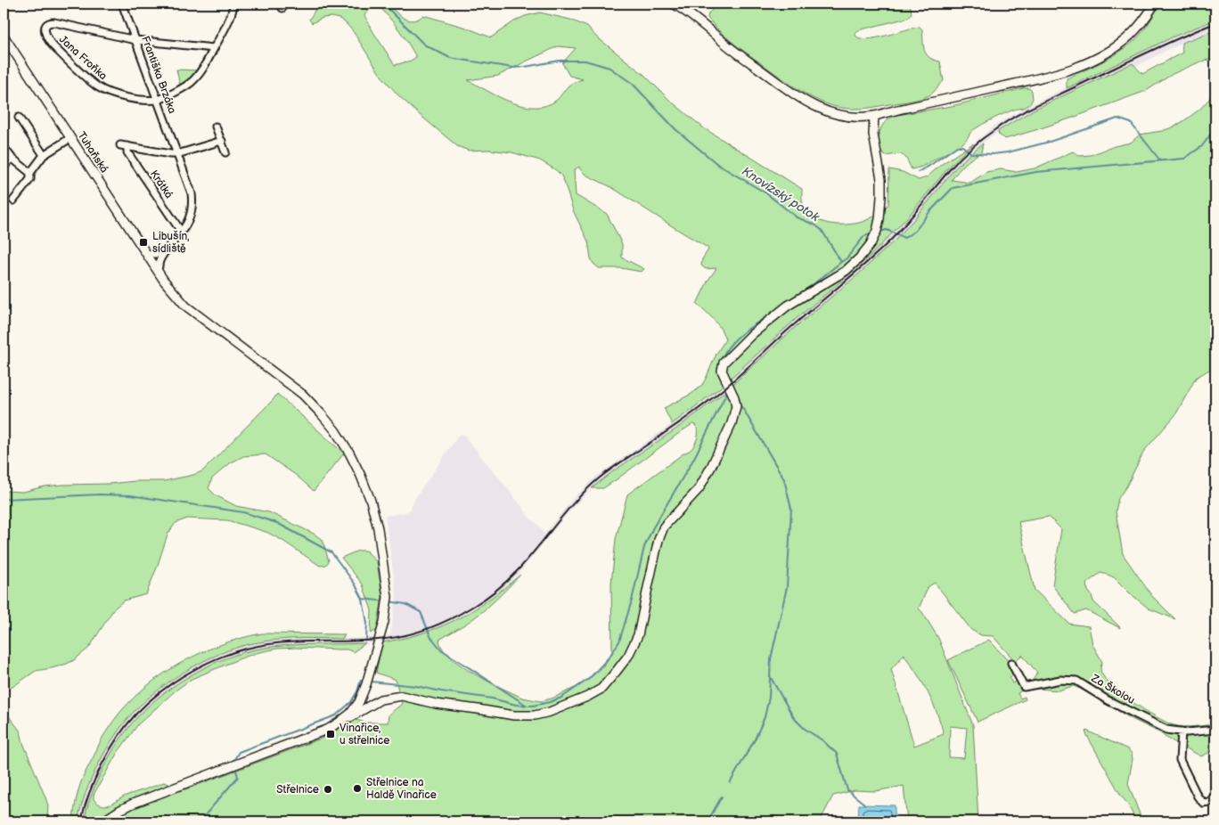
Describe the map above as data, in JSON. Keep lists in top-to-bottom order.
{
  "streets": {
    "street": [
      "Jana Froňka",
      "Františka Brzáka",
      "Tuhaňská",
      "Krátká",
      "Za Školou"
    ]
  },
  "crossings": [
    ["Jana Froňka", "Františka Brzáka"],
    ["Františka Brzáka", "Tuhaňská"],
    ["Františka Brzáka", "Krátká"]
  ],
  "water": ["Knovízský potok"],
  "places": {
    "transit": ["Libušín, sídliště", "Vinařice, u střelnice"],
    "other": ["Střelnice na Haldě Vinařice", "Střelnice"]
  }
}
